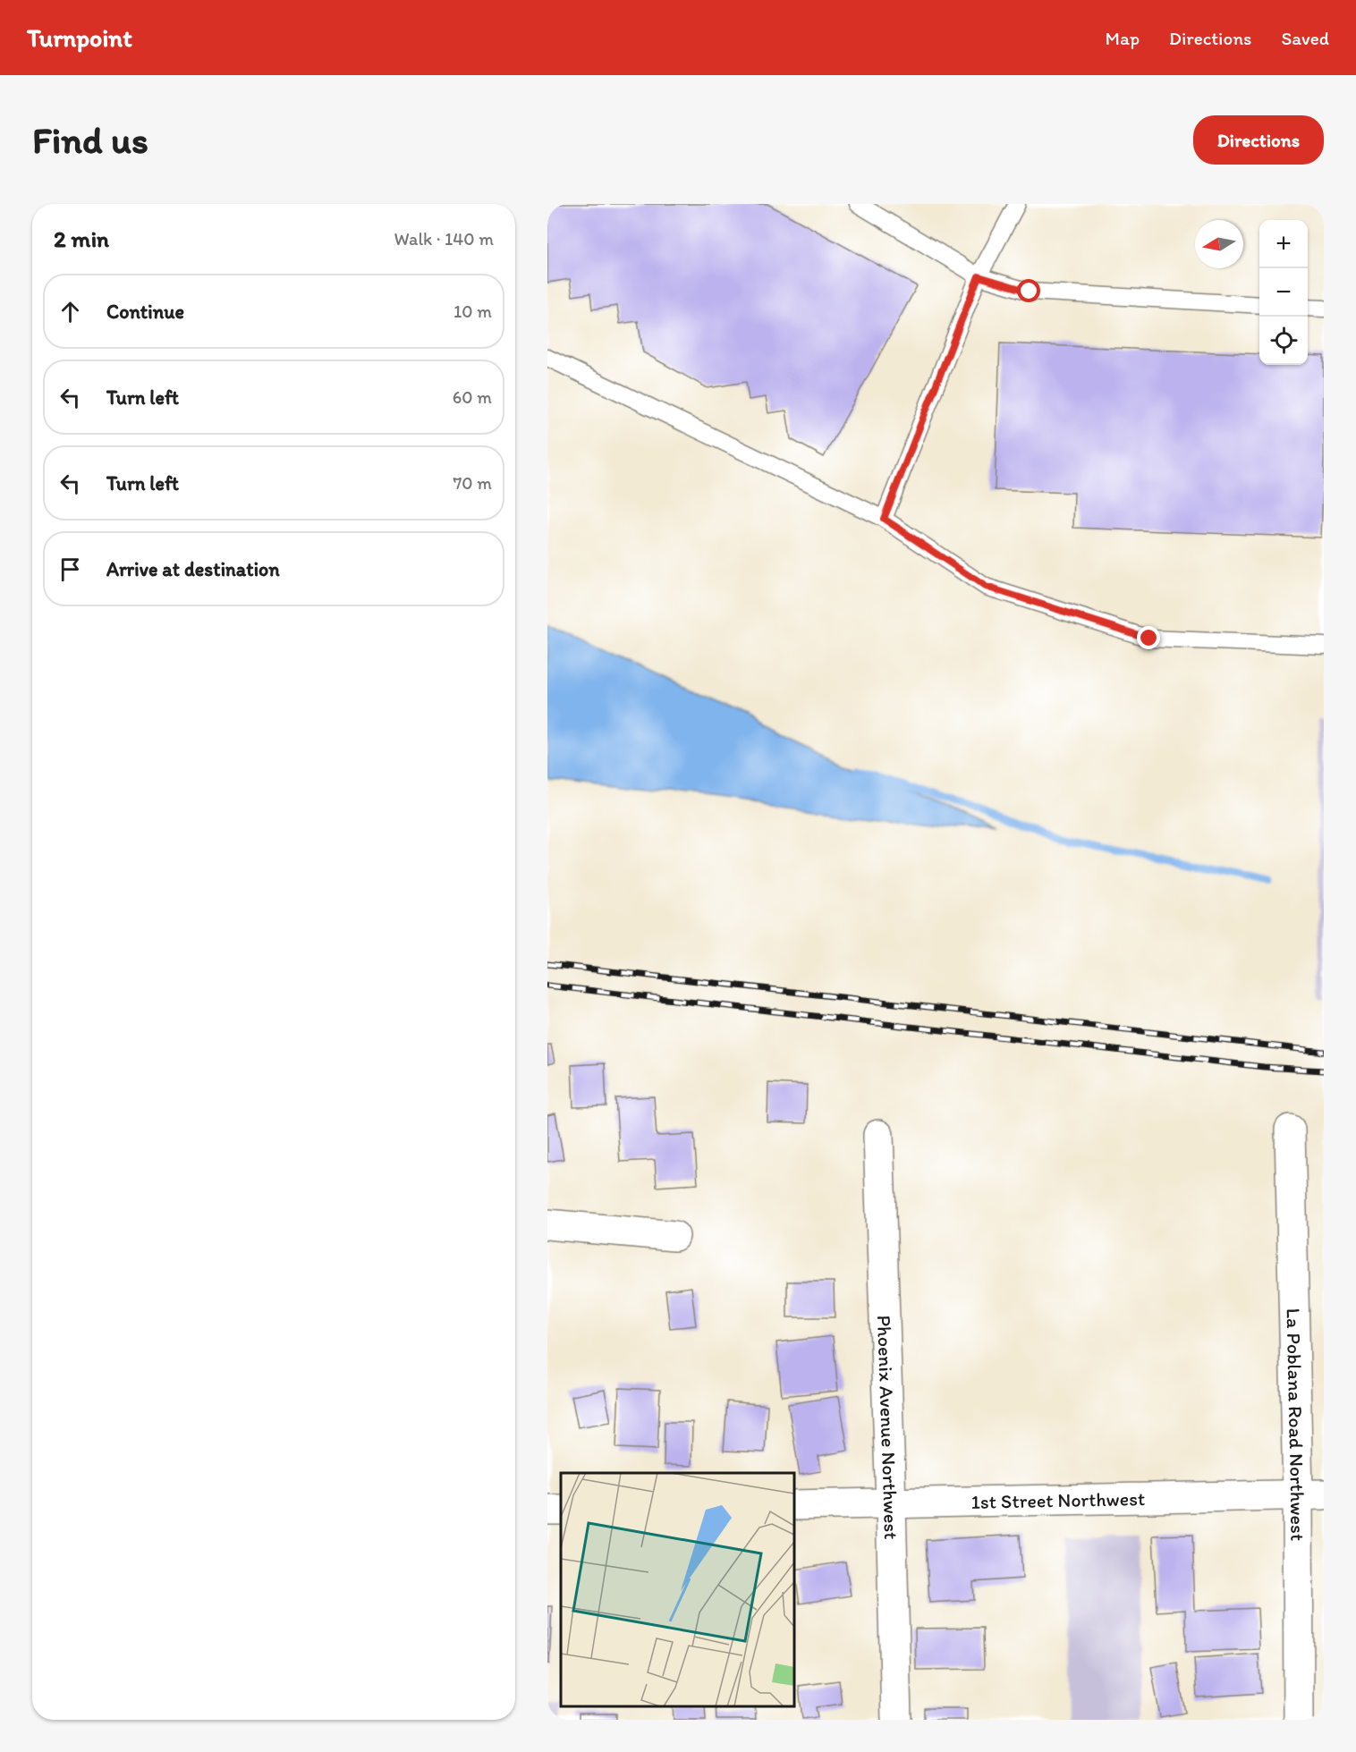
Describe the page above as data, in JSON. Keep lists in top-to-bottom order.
{
  "streets": {
    "street": ["La Poblana Road Northwest", "Phoenix Avenue Northwest", "1st Street Northwest"]
  },
  "crossings": [
    ["La Poblana Road Northwest", "1st Street Northwest"],
    ["Phoenix Avenue Northwest", "1st Street Northwest"]
  ],
  "north": "left",
  "page": {
    "header": "Turnpoint",
    "nav": ["Map", "Directions", "Saved"],
    "buttons": "Directions",
    "title": "Find us",
    "heading": ["2 min", "Walk · 140 m"],
    "map_buttons": ["+", "−"],
    "list": [
      ["Continue", "10 m"],
      ["Turn left", "60 m"],
      ["Turn left", "70 m"],
      "Arrive at destination"
    ]
  }
}
